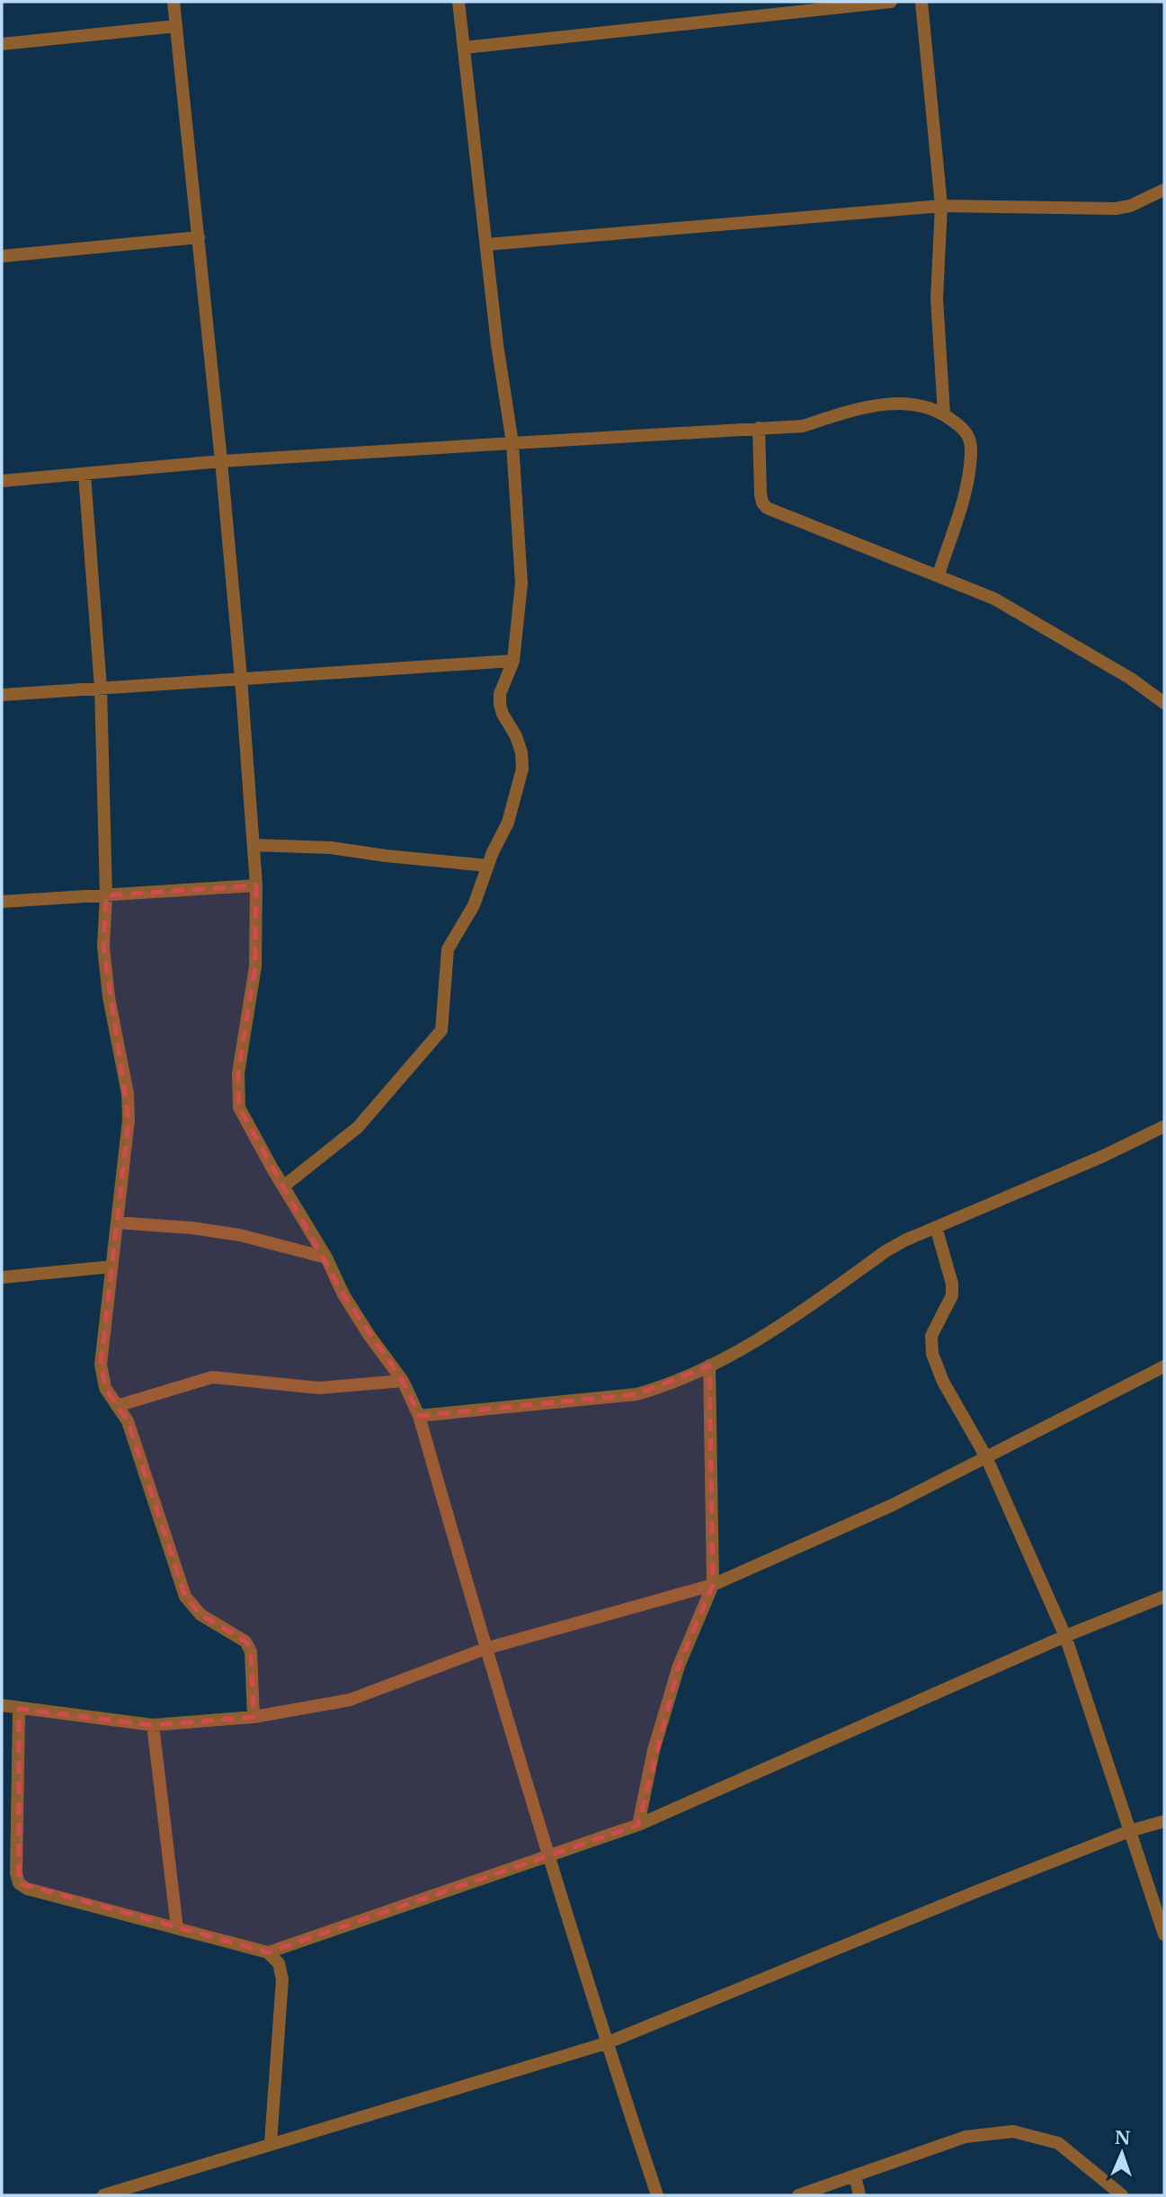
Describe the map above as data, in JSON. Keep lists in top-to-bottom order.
{
  "north": "top"
}
